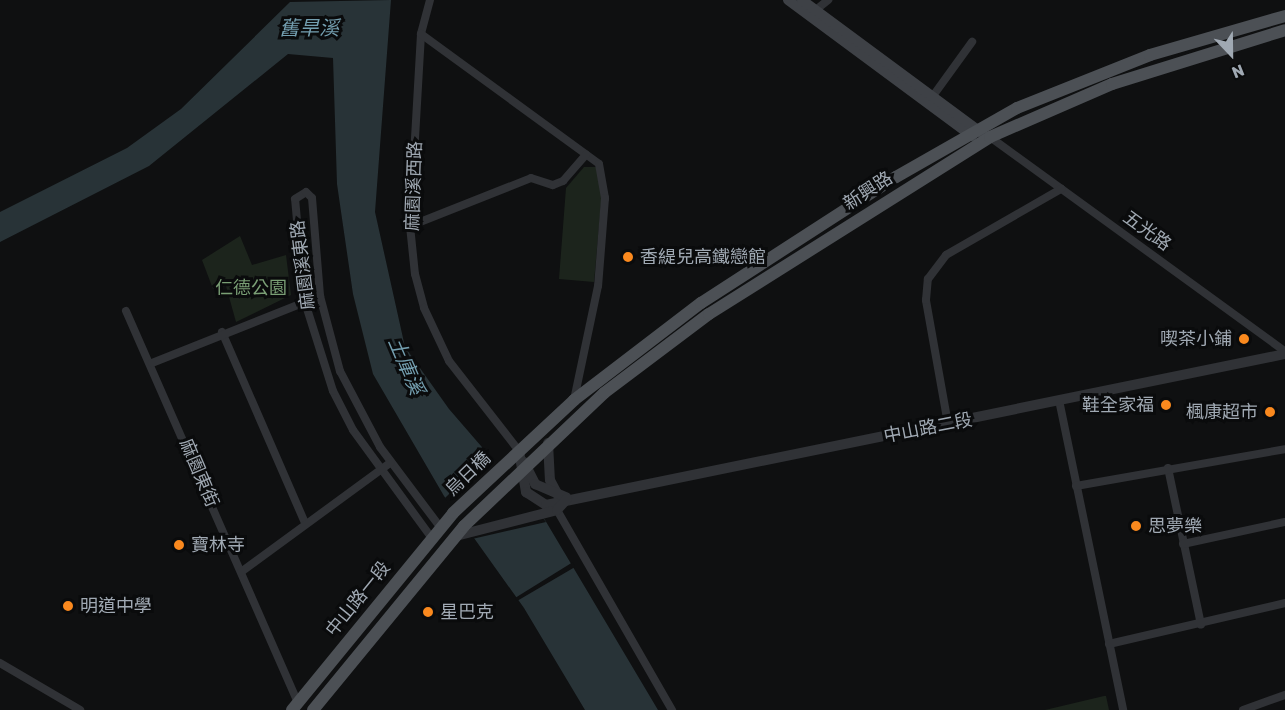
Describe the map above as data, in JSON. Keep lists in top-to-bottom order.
{
  "streets": {
    "main road": ["新興路", "烏日橋", "中山路一段"],
    "street": [
      "麻園溪西路",
      "五光路",
      "麻園溪東路",
      "中山路二段",
      "麻園東街"
    ]
  },
  "crossings": [
    ["麻園溪西路", "新興路"],
    ["麻園溪西路", "中山路二段"],
    ["麻園溪西路", "烏日橋"],
    ["新興路", "五光路"],
    ["新興路", "中山路二段"],
    ["新興路", "烏日橋"],
    ["五光路", "中山路二段"],
    ["麻園溪東路", "中山路一段"],
    ["中山路二段", "烏日橋"],
    ["麻園東街", "中山路一段"],
    ["烏日橋", "中山路一段"]
  ],
  "water": ["舊旱溪", "土庫溪"],
  "parks": ["仁德公園"],
  "places": [
    "香緹兒高鐵戀館",
    "喫茶小鋪",
    "鞋全家福",
    "楓康超市",
    "思夢樂",
    "寶林寺",
    "明道中學",
    "星巴克"
  ],
  "north": "bottom"
}
